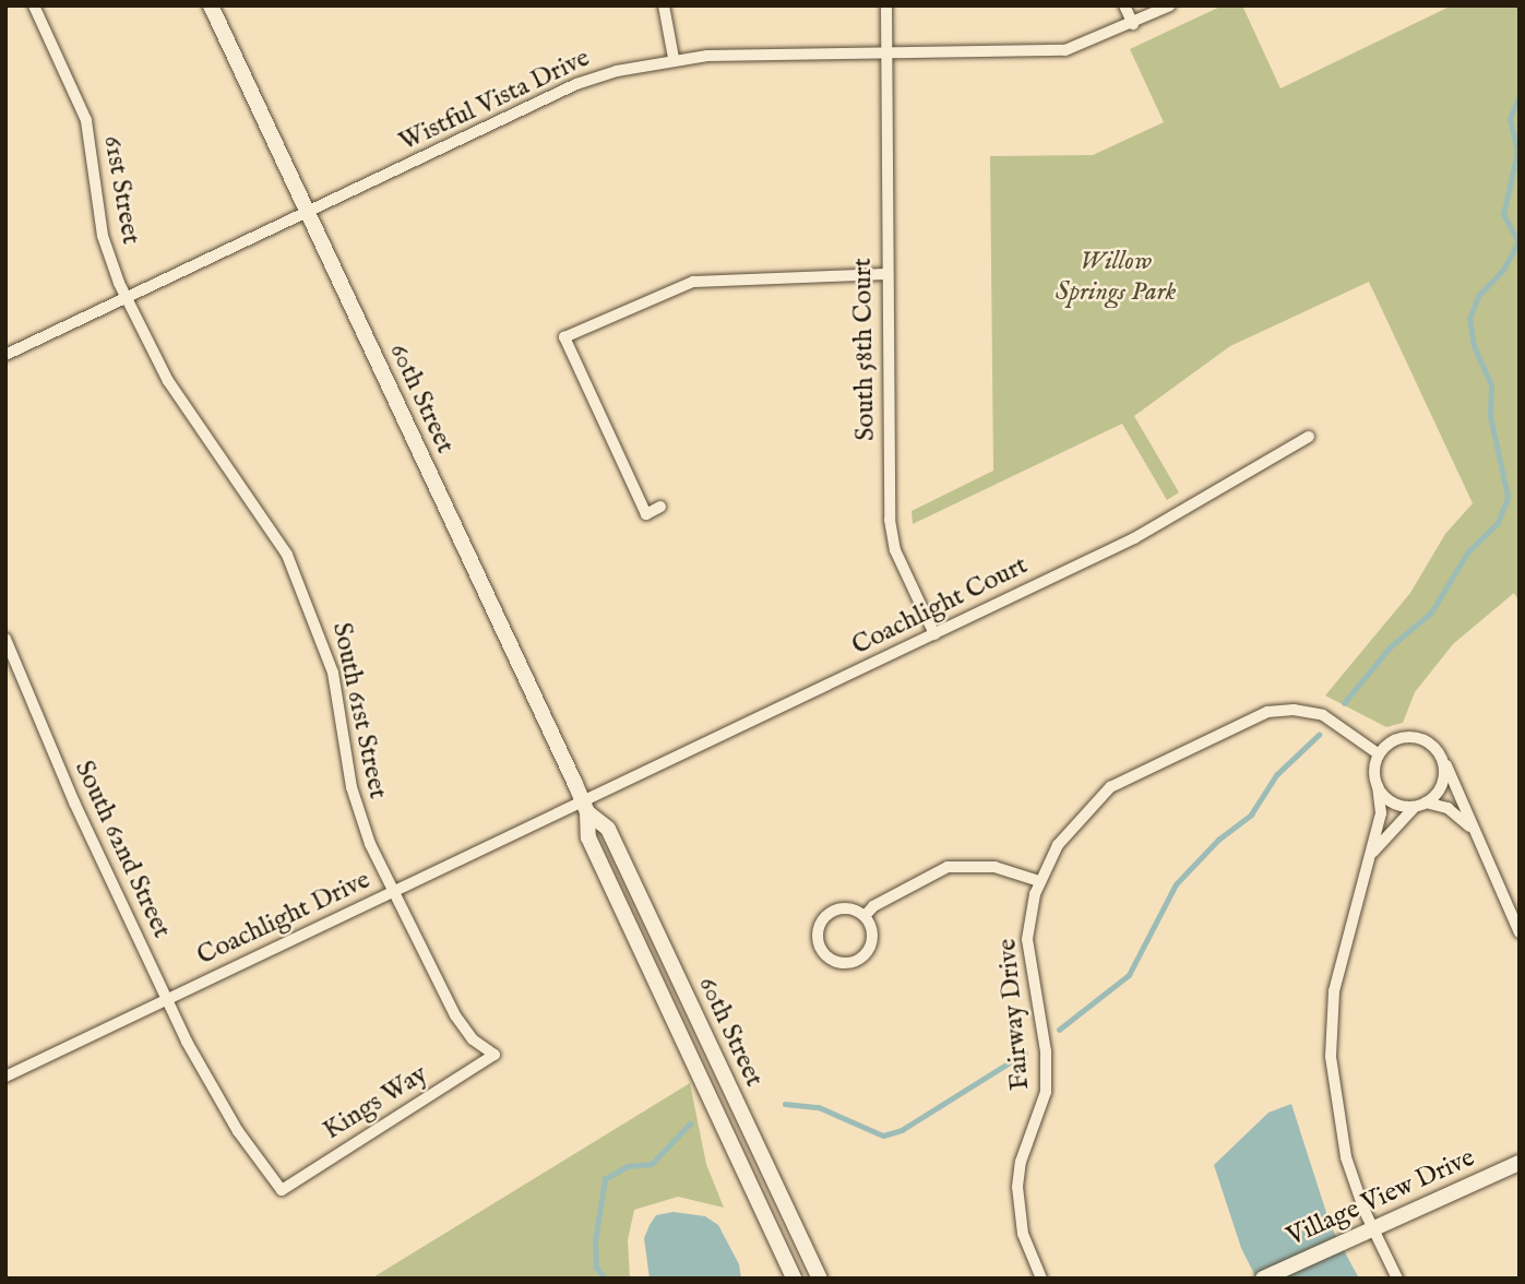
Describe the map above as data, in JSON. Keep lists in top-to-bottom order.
{
  "streets": {
    "street": [
      "Wistful Vista Drive",
      "61st Street",
      "South 58th Court",
      "60th Street",
      "Coachlight Court",
      "South 61st Street",
      "South 62nd Street",
      "Coachlight Drive",
      "Fairway Drive",
      "Kings Way",
      "Village View Drive"
    ]
  },
  "crossings": [
    ["Wistful Vista Drive", "61st Street"],
    ["Wistful Vista Drive", "South 58th Court"],
    ["Wistful Vista Drive", "60th Street"],
    ["Wistful Vista Drive", "South 61st Street"],
    ["61st Street", "South 61st Street"],
    ["South 58th Court", "Coachlight Court"],
    ["60th Street", "Coachlight Court"],
    ["60th Street", "Coachlight Drive"],
    ["Coachlight Court", "Coachlight Drive"],
    ["South 61st Street", "Coachlight Drive"],
    ["South 61st Street", "Kings Way"],
    ["South 62nd Street", "Coachlight Drive"],
    ["South 62nd Street", "Kings Way"]
  ],
  "parks": ["Willow Springs Park"]
}
